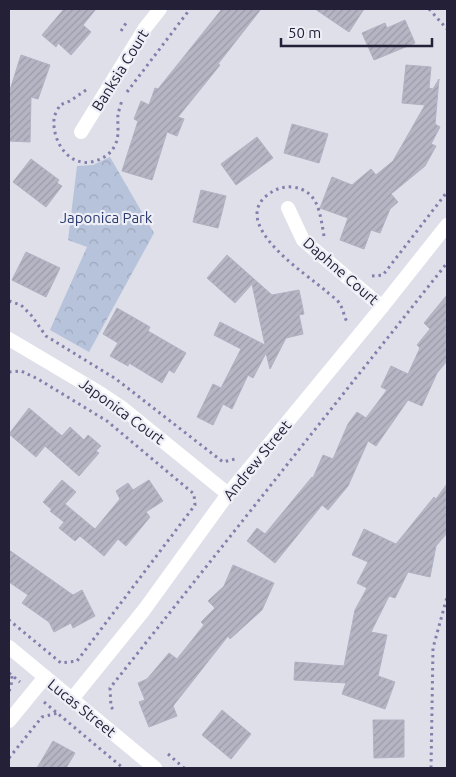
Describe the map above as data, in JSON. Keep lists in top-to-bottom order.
{
  "streets": {
    "street": [
      "Banksia Court",
      "Daphne Court",
      "Japonica Court",
      "Andrew Street",
      "Lucas Street"
    ]
  },
  "crossings": [
    ["Daphne Court", "Andrew Street"],
    ["Japonica Court", "Andrew Street"],
    ["Andrew Street", "Lucas Street"]
  ],
  "parks": ["Japonica Park"],
  "scale_bar": "50 m"
}
